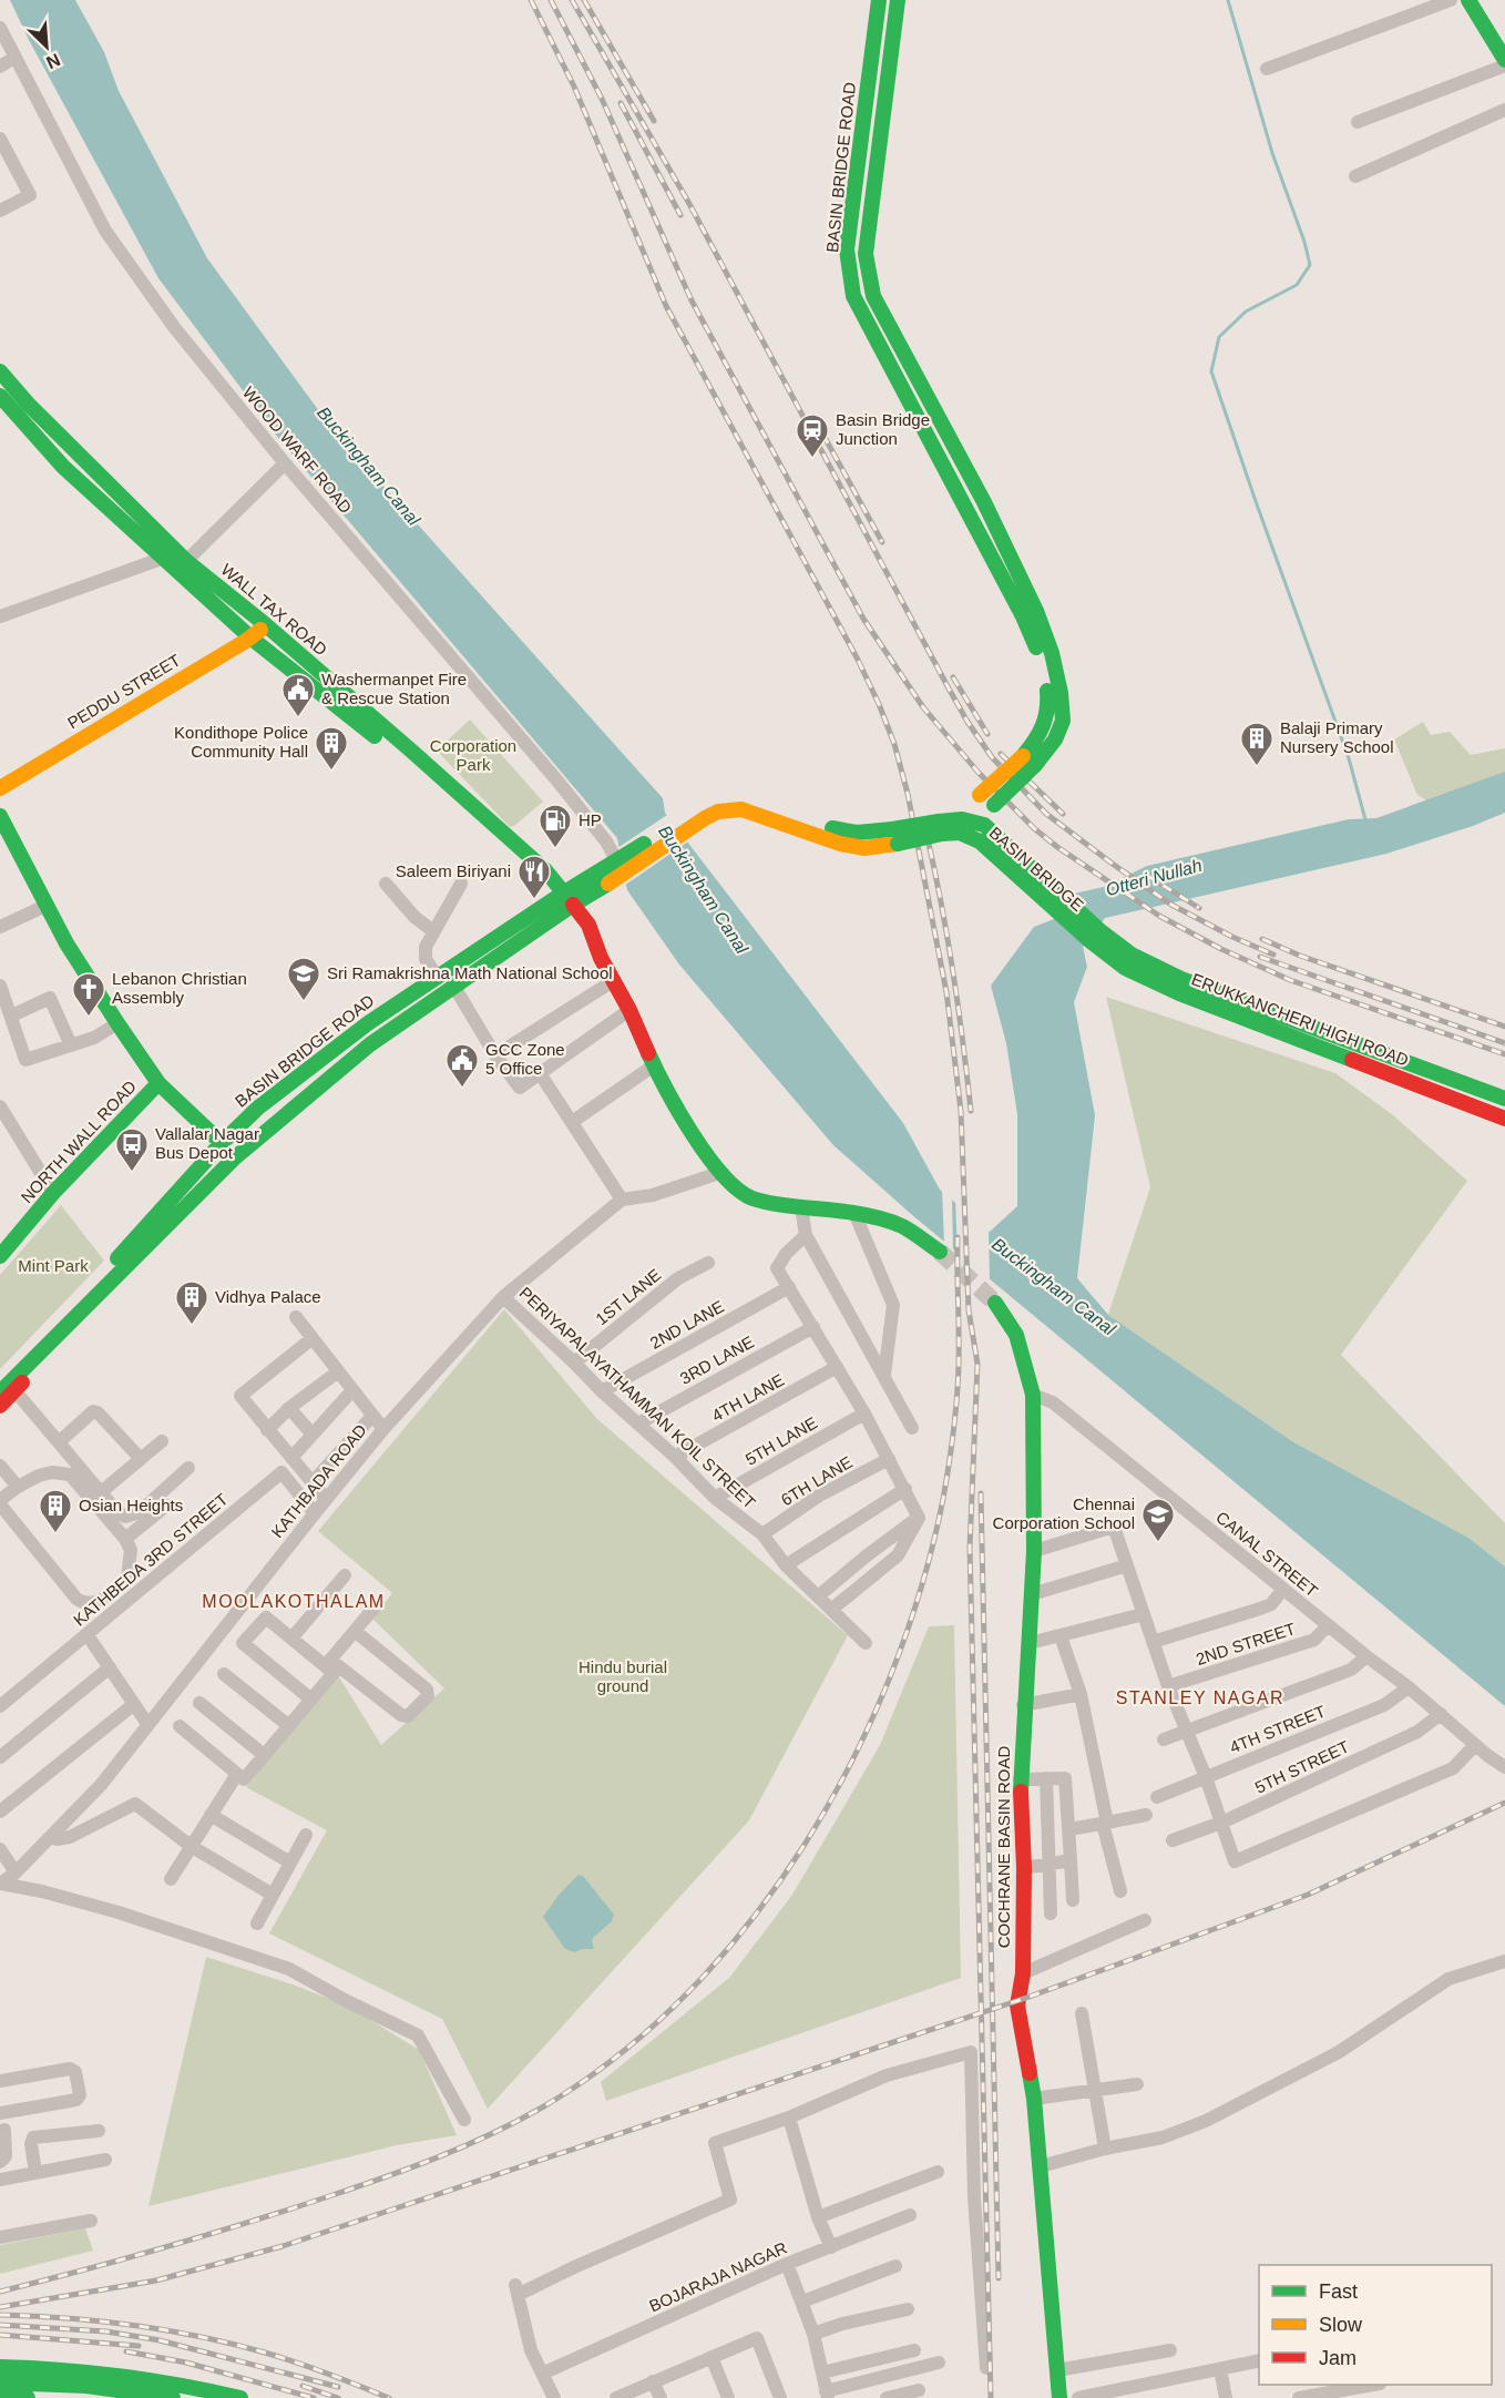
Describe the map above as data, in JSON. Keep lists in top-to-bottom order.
{
  "streets": {
    "main road": [
      "BASIN BRIDGE ROAD",
      "WALL TAX ROAD",
      "PEDDU STREET",
      "BASIN BRIDGE",
      "ERUKKANCHERI HIGH ROAD",
      "NORTH WALL ROAD",
      "COCHRANE BASIN ROAD"
    ],
    "street": [
      "WOOD WARF ROAD",
      "1ST LANE",
      "2ND LANE",
      "3RD LANE",
      "PERIYAPALAYATHAMMAN KOIL STREET",
      "4TH LANE",
      "5TH LANE",
      "KATHBADA ROAD",
      "6TH LANE",
      "CANAL STREET",
      "KATHBEDA 3RD STREET",
      "2ND STREET",
      "4TH STREET",
      "5TH STREET",
      "BOJARAJA NAGAR"
    ]
  },
  "crossings": [
    ["BASIN BRIDGE ROAD", "WALL TAX ROAD"],
    ["BASIN BRIDGE ROAD", "BASIN BRIDGE"],
    ["WOOD WARF ROAD", "BASIN BRIDGE"],
    ["WALL TAX ROAD", "PEDDU STREET"],
    ["WALL TAX ROAD", "BASIN BRIDGE"],
    ["BASIN BRIDGE", "ERUKKANCHERI HIGH ROAD"],
    ["1ST LANE", "PERIYAPALAYATHAMMAN KOIL STREET"],
    ["2ND LANE", "PERIYAPALAYATHAMMAN KOIL STREET"],
    ["3RD LANE", "PERIYAPALAYATHAMMAN KOIL STREET"],
    ["PERIYAPALAYATHAMMAN KOIL STREET", "4TH LANE"],
    ["PERIYAPALAYATHAMMAN KOIL STREET", "5TH LANE"],
    ["PERIYAPALAYATHAMMAN KOIL STREET", "KATHBADA ROAD"],
    ["PERIYAPALAYATHAMMAN KOIL STREET", "6TH LANE"],
    ["KATHBADA ROAD", "KATHBEDA 3RD STREET"],
    ["CANAL STREET", "2ND STREET"],
    ["CANAL STREET", "4TH STREET"],
    ["CANAL STREET", "5TH STREET"],
    ["CANAL STREET", "COCHRANE BASIN ROAD"]
  ],
  "districts": ["MOOLAKOTHALAM", "STANLEY NAGAR"],
  "water": ["Buckingham Canal", "Otteri Nullah"],
  "parks": ["Corporation Park", "Mint Park", "Hindu burial ground"],
  "places": {
    "station": ["Basin Bridge Junction"],
    "public building": ["Washermanpet Fire & Rescue Station", "GCC Zone 5 Office"],
    "building": [
      "Balaji Primary Nursery School",
      "Kondithope Police Community Hall",
      "Vidhya Palace",
      "Osian Heights"
    ],
    "fuel station": ["HP"],
    "restaurant": ["Saleem Biriyani"],
    "school or university": ["Sri Ramakrishna Math National School", "Chennai Corporation School"],
    "church": ["Lebanon Christian Assembly"],
    "bus stop": ["Vallalar Nagar Bus Depot"]
  },
  "legend": ["Fast", "Slow", "Jam"],
  "north": "bottom right"
}
